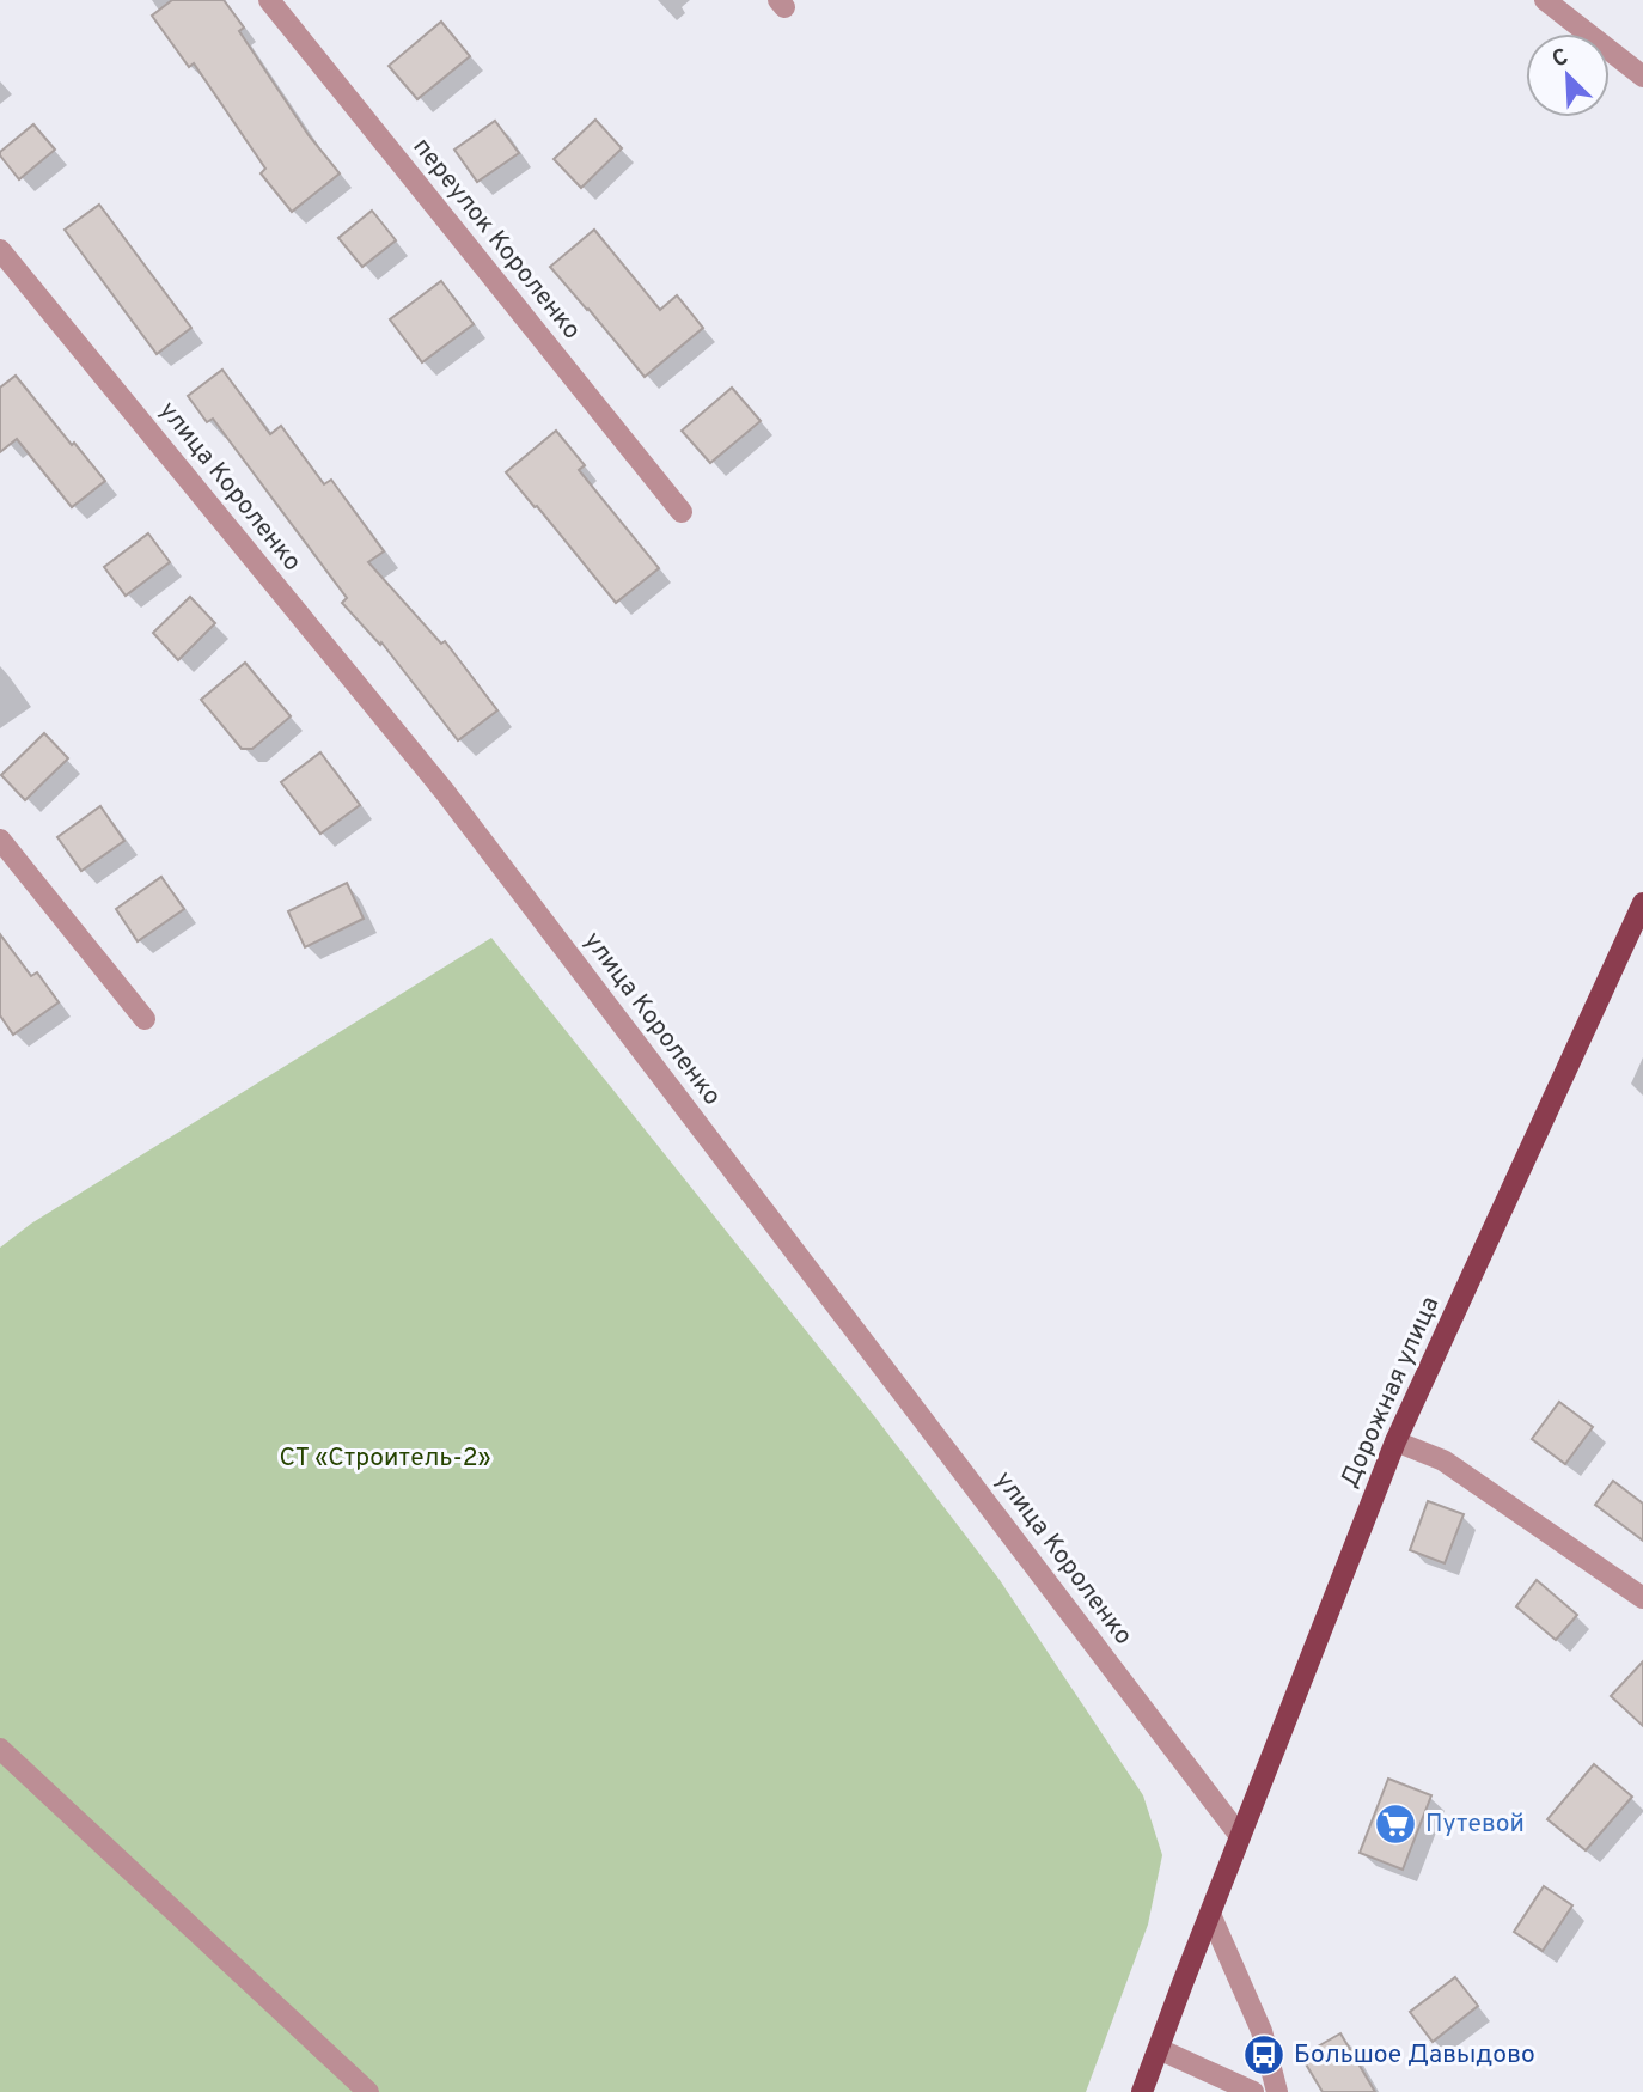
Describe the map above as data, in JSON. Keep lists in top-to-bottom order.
{
  "streets": {
    "main road": ["Дорожная улица"],
    "street": ["переулок Короленко", "улица Короленко"]
  },
  "crossings": [
    ["улица Короленко", "Дорожная улица"]
  ],
  "parks": ["СТ «Строитель-2»"],
  "places": {
    "supermarket": ["Путевой"],
    "bus stop": ["Большое Давыдово"]
  },
  "north": "top left"
}
